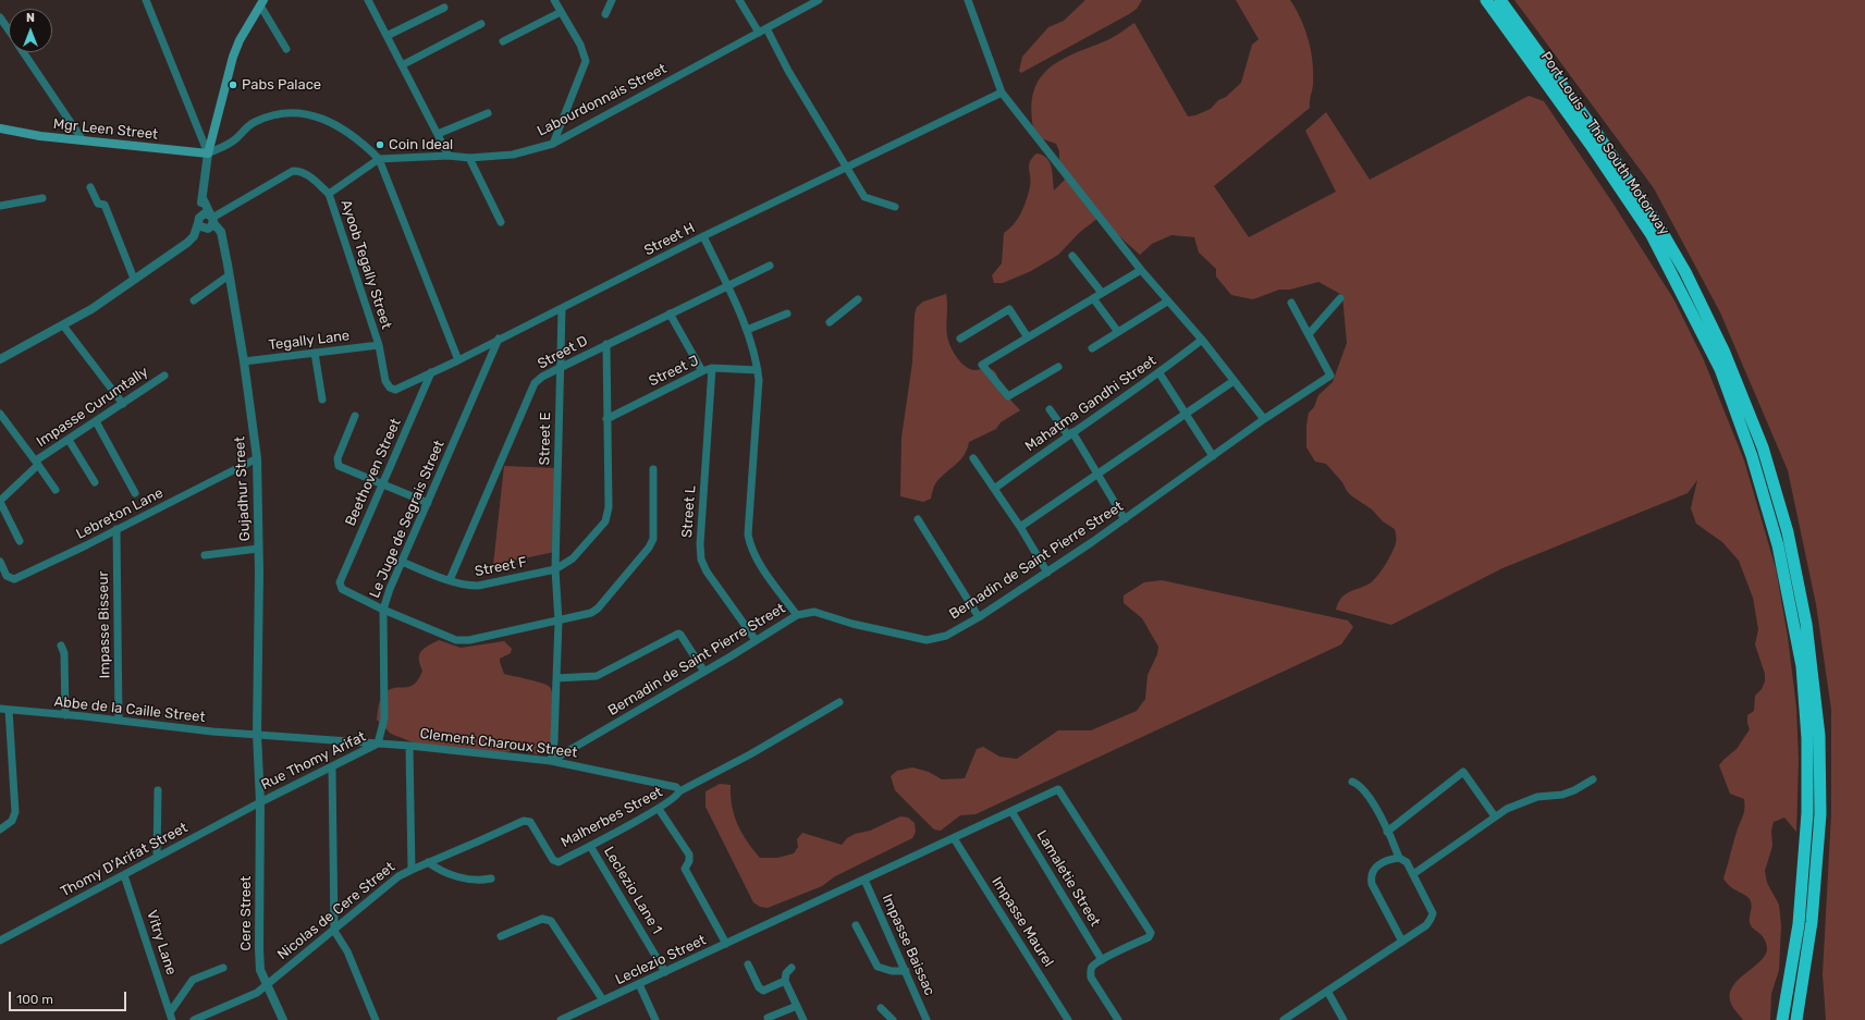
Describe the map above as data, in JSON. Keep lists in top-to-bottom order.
{
  "streets": {
    "highway": ["Port Louis – The South Motorway"],
    "main road": ["Mgr Leen Street"],
    "street": [
      "Labourdonnais Street",
      "Street H",
      "Ayoob Tegally Street",
      "Tegally Lane",
      "Street D",
      "Street J",
      "Mahatma Gandhi Street",
      "Impasse Curumtally",
      "Street E",
      "Beethoven Street",
      "Gujadhur Street",
      "Street L",
      "Lebreton Lane",
      "Le Juge de Segrais Street",
      "Bernadin de Saint Pierre Street",
      "Street F",
      "Impasse Bisseur",
      "Abbe de la Caille Street",
      "Clement Charoux Street",
      "Rue Thomy Arifat",
      "Malherbes Street",
      "Thomy D'Arifat Street",
      "Lamaletie Street",
      "Leclezio Lane 1",
      "Nicolas de Cere Street",
      "Cere Street",
      "Impasse Maurel",
      "Vitry Lane",
      "Impasse Baissac",
      "Leclezio Street"
    ]
  },
  "crossings": [
    ["Street H", "Ayoob Tegally Street"],
    ["Street H", "Tegally Lane"],
    ["Street H", "Street E"],
    ["Street H", "Beethoven Street"],
    ["Street H", "Le Juge de Segrais Street"],
    ["Ayoob Tegally Street", "Tegally Lane"],
    ["Tegally Lane", "Gujadhur Street"],
    ["Street D", "Street E"],
    ["Street D", "Street F"],
    ["Street J", "Street L"],
    ["Street J", "Street F"],
    ["Street E", "Bernadin de Saint Pierre Street"],
    ["Street E", "Street F"],
    ["Street E", "Clement Charoux Street"],
    ["Beethoven Street", "Le Juge de Segrais Street"],
    ["Gujadhur Street", "Lebreton Lane"],
    ["Gujadhur Street", "Abbe de la Caille Street"],
    ["Gujadhur Street", "Clement Charoux Street"],
    ["Gujadhur Street", "Rue Thomy Arifat"],
    ["Gujadhur Street", "Thomy D'Arifat Street"],
    ["Gujadhur Street", "Cere Street"],
    ["Street L", "Bernadin de Saint Pierre Street"],
    ["Lebreton Lane", "Impasse Bisseur"],
    ["Le Juge de Segrais Street", "Street F"],
    ["Le Juge de Segrais Street", "Clement Charoux Street"],
    ["Le Juge de Segrais Street", "Rue Thomy Arifat"],
    ["Bernadin de Saint Pierre Street", "Clement Charoux Street"],
    ["Impasse Bisseur", "Abbe de la Caille Street"],
    ["Abbe de la Caille Street", "Clement Charoux Street"],
    ["Clement Charoux Street", "Rue Thomy Arifat"],
    ["Clement Charoux Street", "Malherbes Street"],
    ["Rue Thomy Arifat", "Thomy D'Arifat Street"],
    ["Rue Thomy Arifat", "Cere Street"],
    ["Malherbes Street", "Leclezio Lane 1"],
    ["Malherbes Street", "Nicolas de Cere Street"],
    ["Thomy D'Arifat Street", "Cere Street"],
    ["Thomy D'Arifat Street", "Vitry Lane"],
    ["Lamaletie Street", "Leclezio Street"],
    ["Leclezio Lane 1", "Leclezio Street"],
    ["Nicolas de Cere Street", "Cere Street"],
    ["Impasse Maurel", "Leclezio Street"],
    ["Impasse Baissac", "Leclezio Street"]
  ],
  "places": ["Pabs Palace", "Coin Ideal"],
  "scale_bar": "100 m",
  "north": "top"
}
